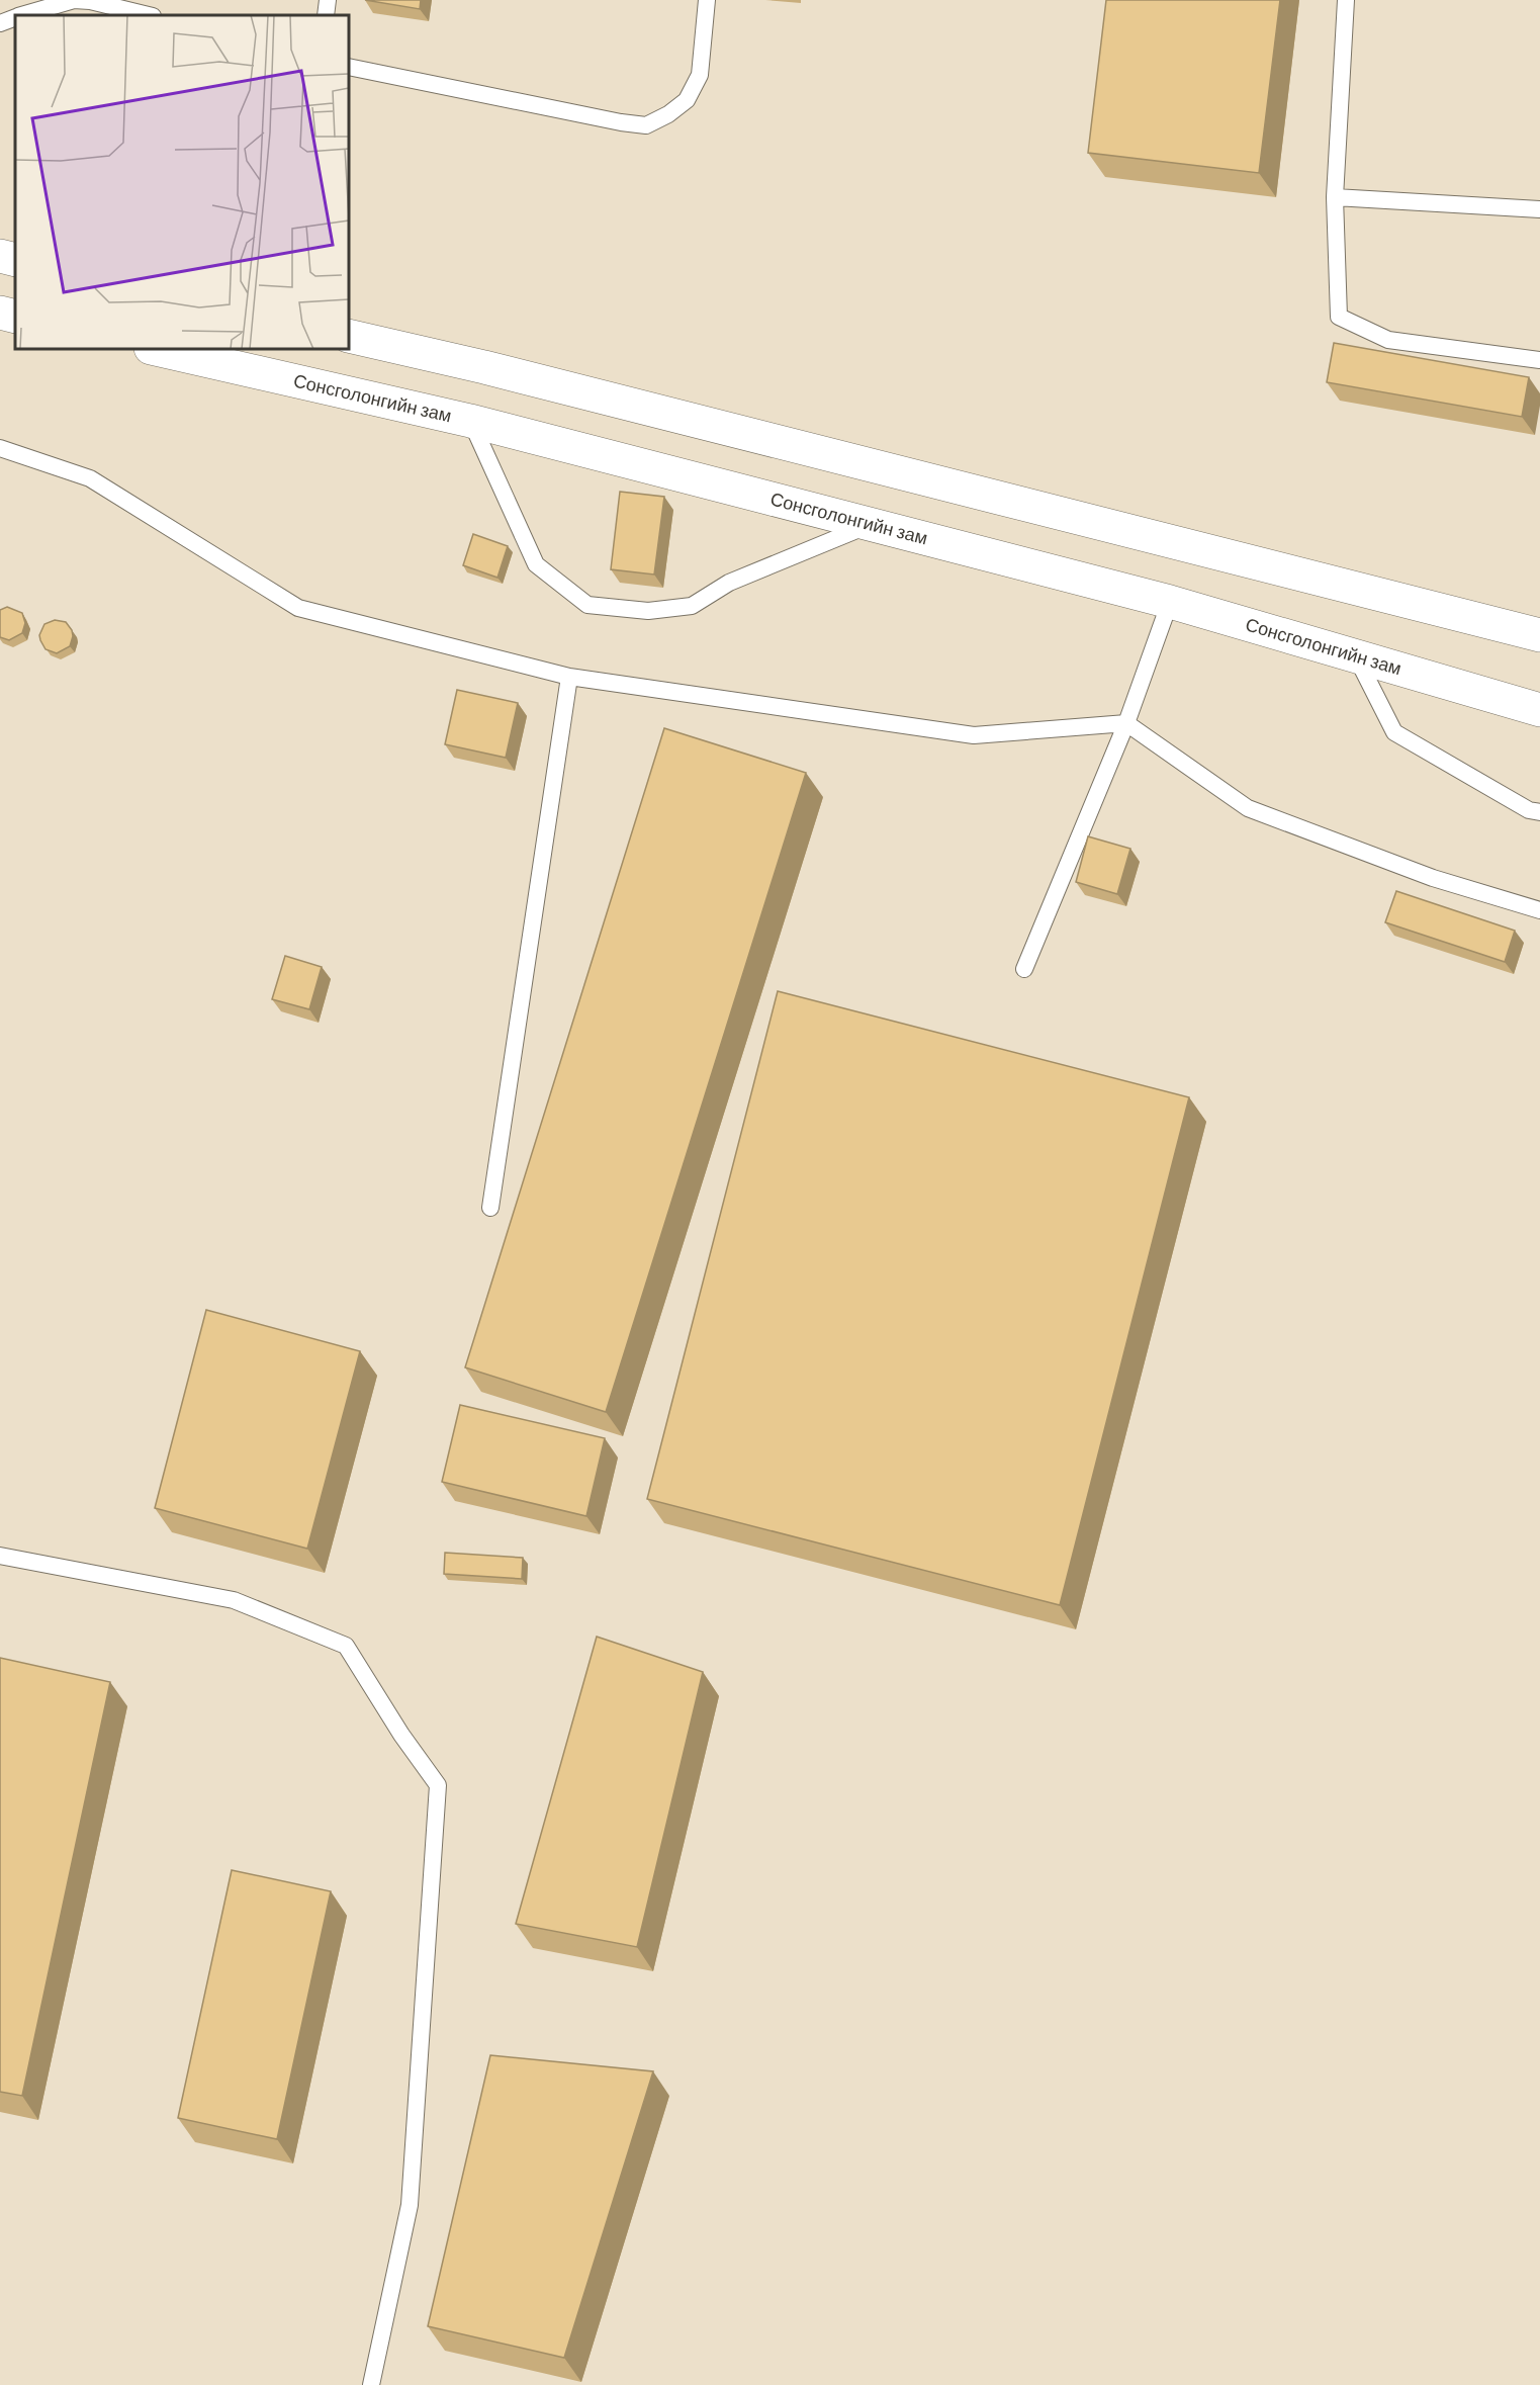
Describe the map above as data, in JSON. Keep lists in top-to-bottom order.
{
  "streets": {
    "main road": ["Сонсголонгийн зам"]
  }
}
